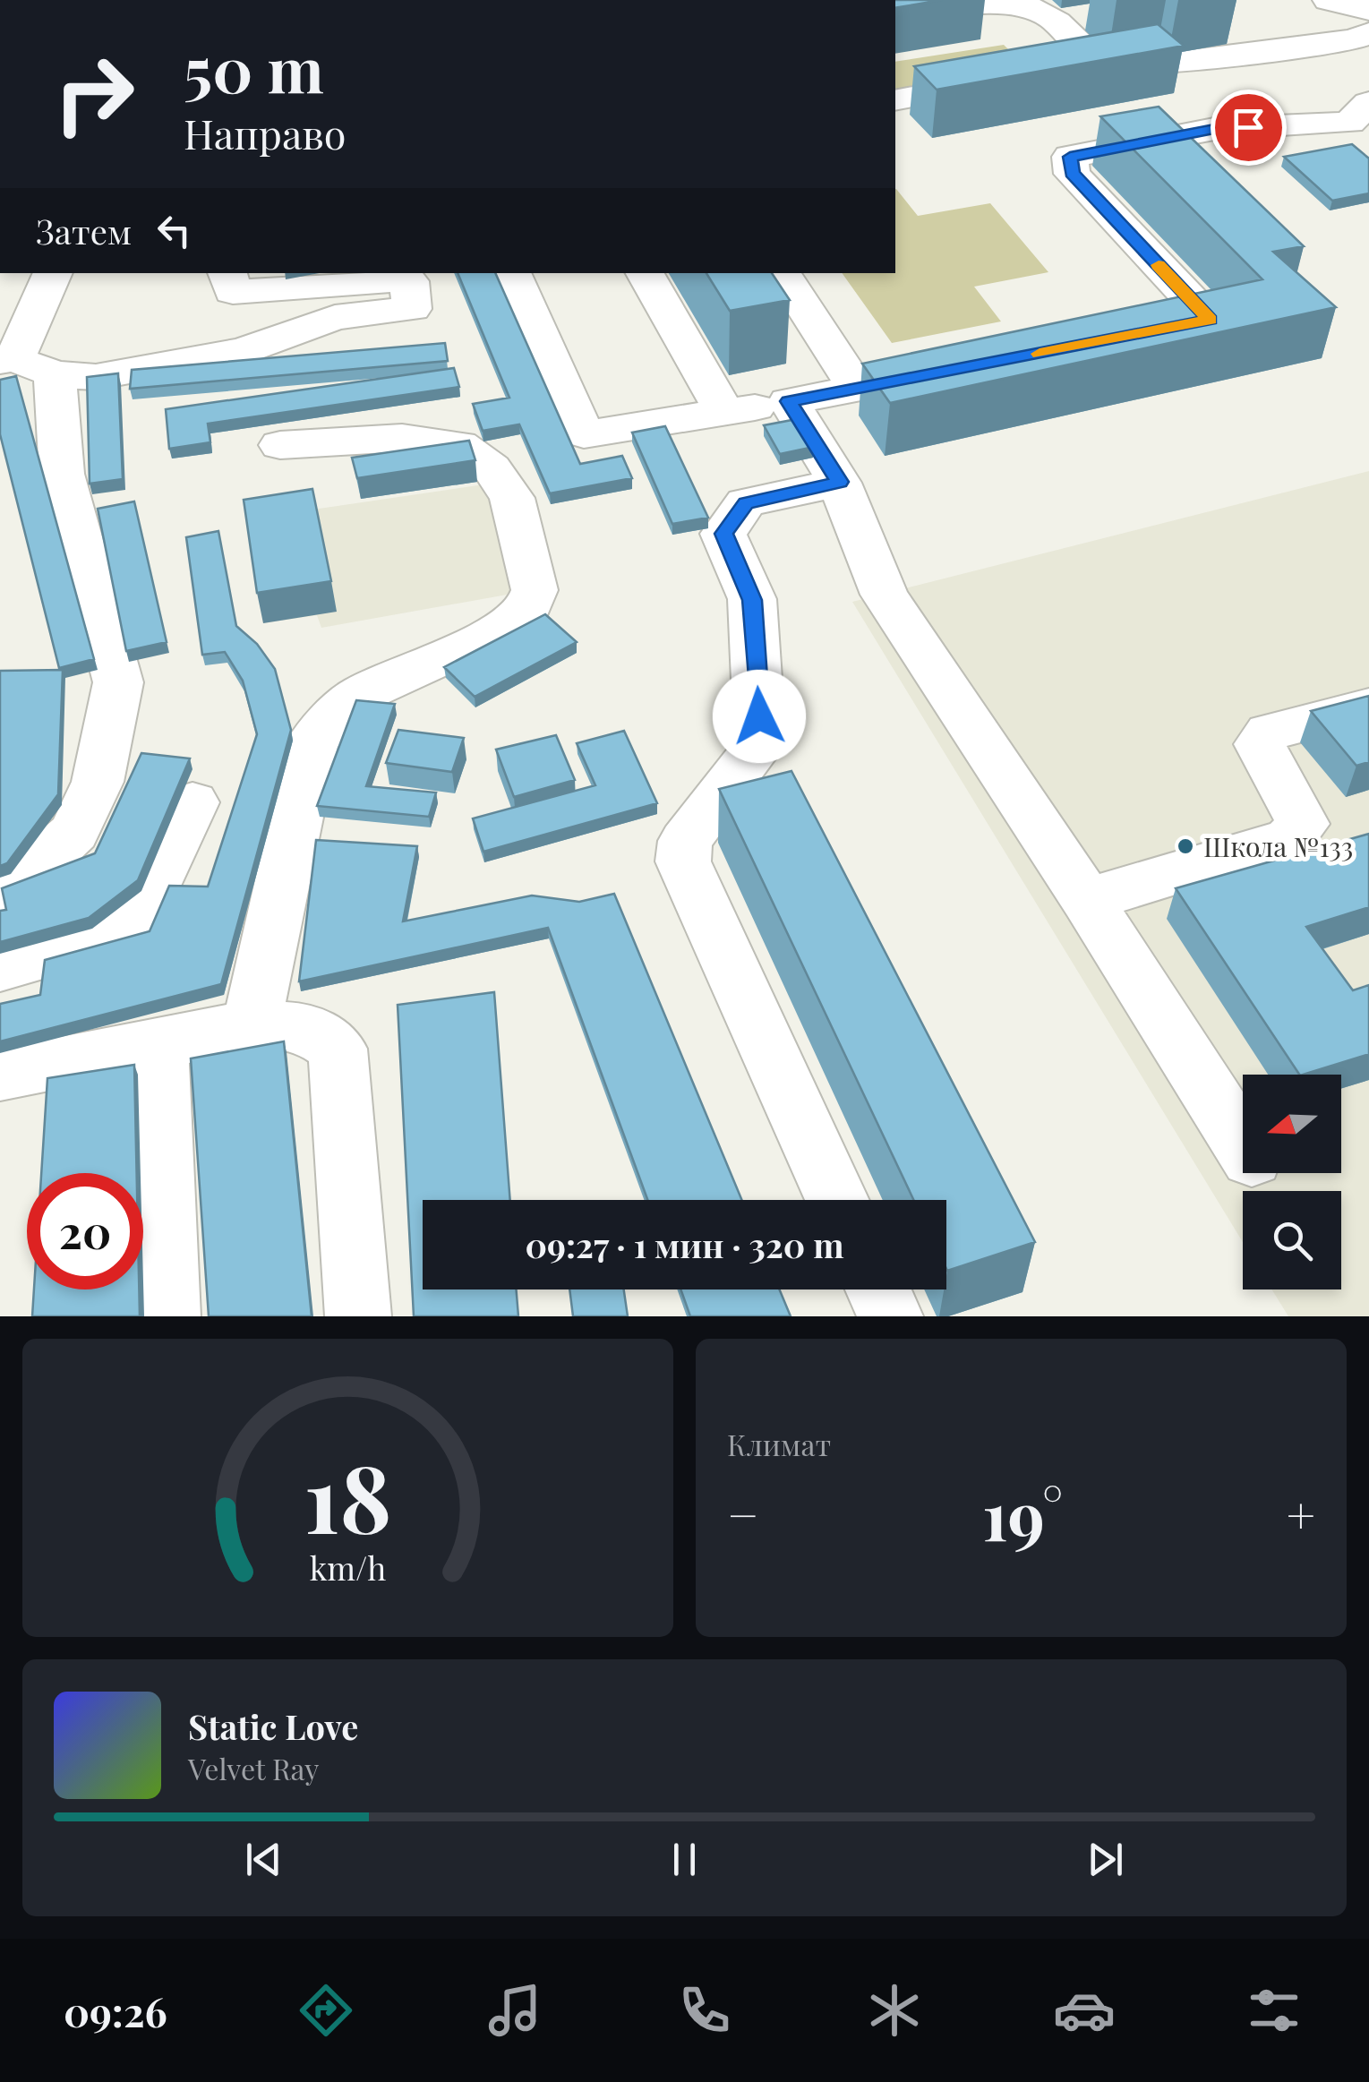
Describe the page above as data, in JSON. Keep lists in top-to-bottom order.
{
  "places": ["Школа №133"],
  "north": "left",
  "page": {
    "turn": ["50 m", "Направо"],
    "then": "Затем",
    "limit": "20",
    "trip": "09:27 · 1 мин · 320 m",
    "tile": "Климат",
    "heat": ["−", "19°", "+"],
    "song": ["Static Love", "Velvet Ray"],
    "tabs": "09:26",
    "gauge": ["18", "km/h"]
  }
}
